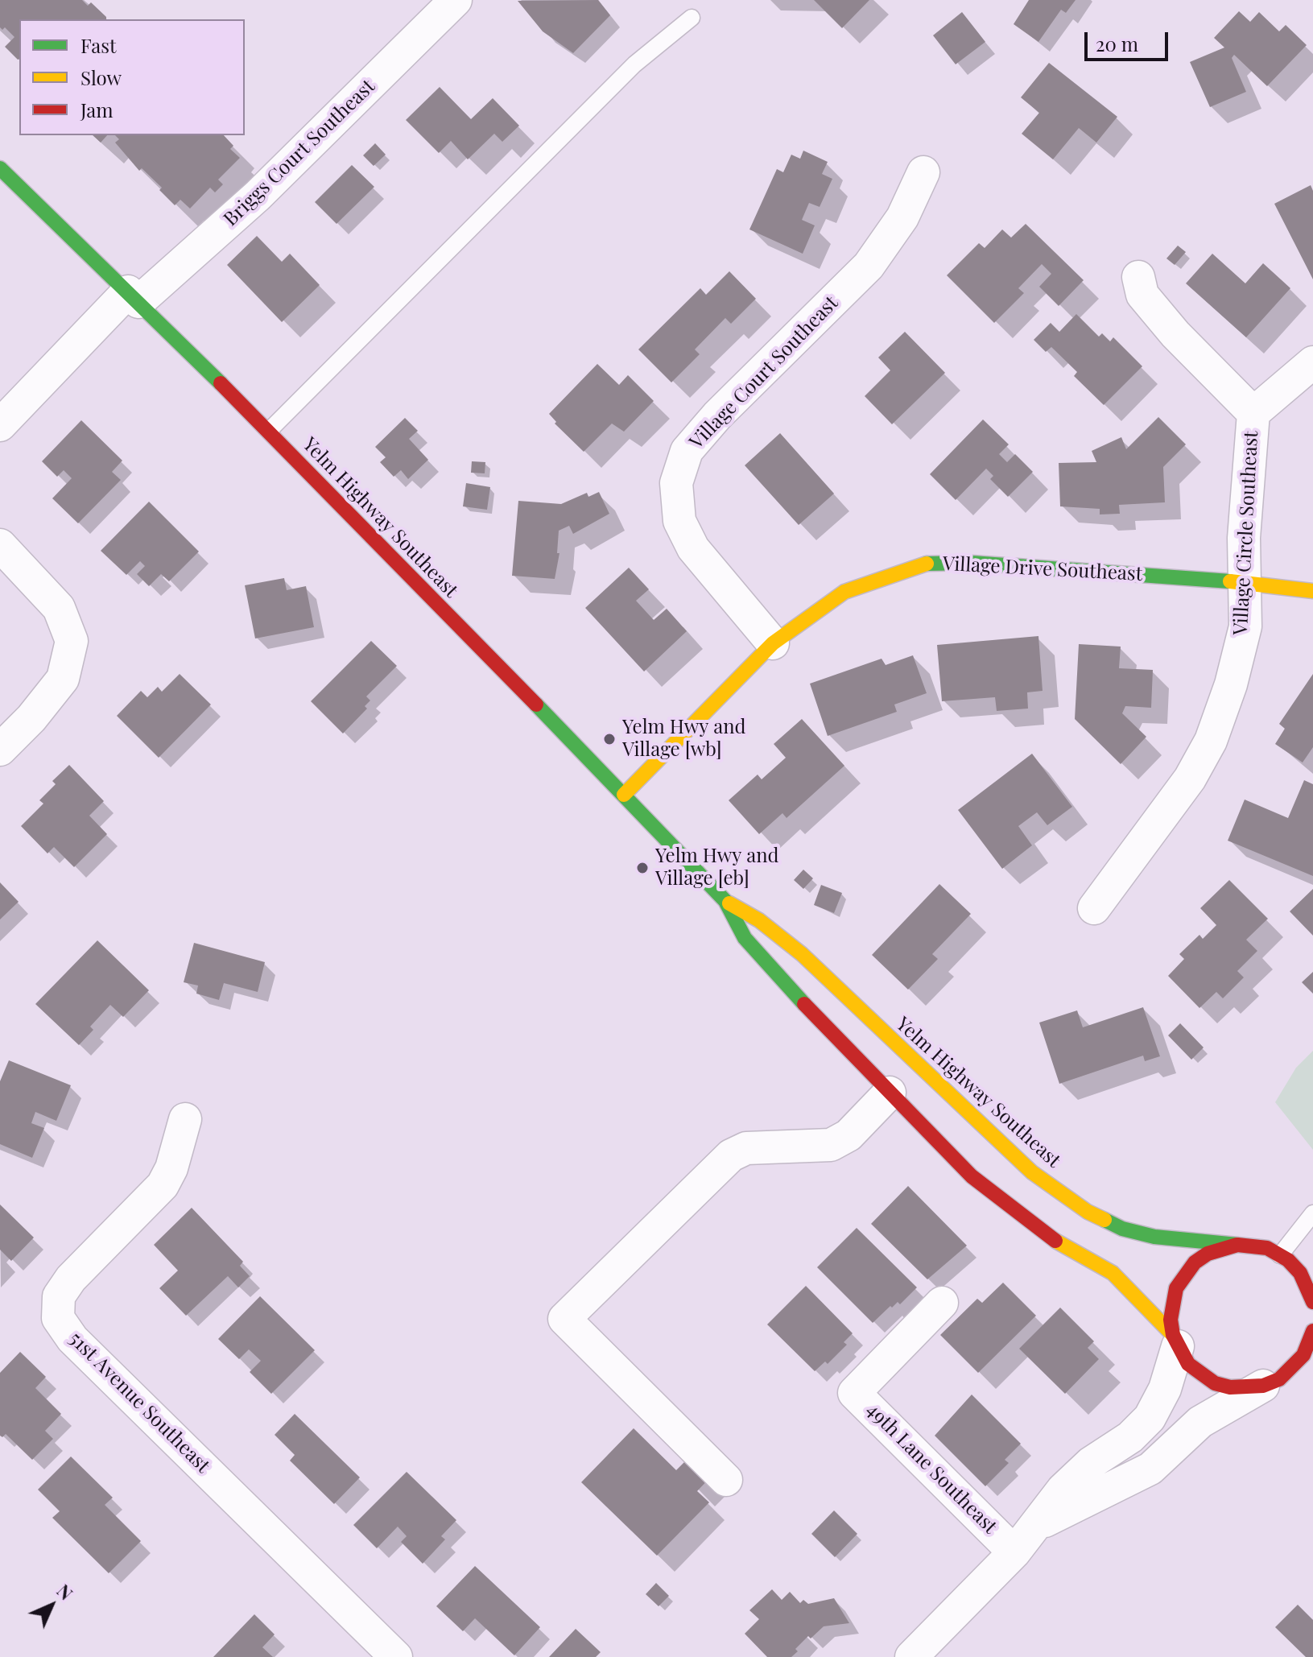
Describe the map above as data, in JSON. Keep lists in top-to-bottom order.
{
  "streets": {
    "main road": ["Yelm Highway Southeast", "Village Drive Southeast"],
    "street": [
      "Briggs Court Southeast",
      "Village Court Southeast",
      "Village Circle Southeast",
      "51st Avenue Southeast",
      "49th Lane Southeast"
    ]
  },
  "crossings": [
    ["Briggs Court Southeast", "Yelm Highway Southeast"],
    ["Village Court Southeast", "Village Drive Southeast"],
    ["Yelm Highway Southeast", "Village Drive Southeast"],
    ["Village Circle Southeast", "Village Drive Southeast"]
  ],
  "places": ["Yelm Hwy and Village [wb]", "Yelm Hwy and Village [eb]"],
  "legend": ["Fast", "Slow", "Jam"],
  "scale_bar": "20 m",
  "north": "top right"
}
